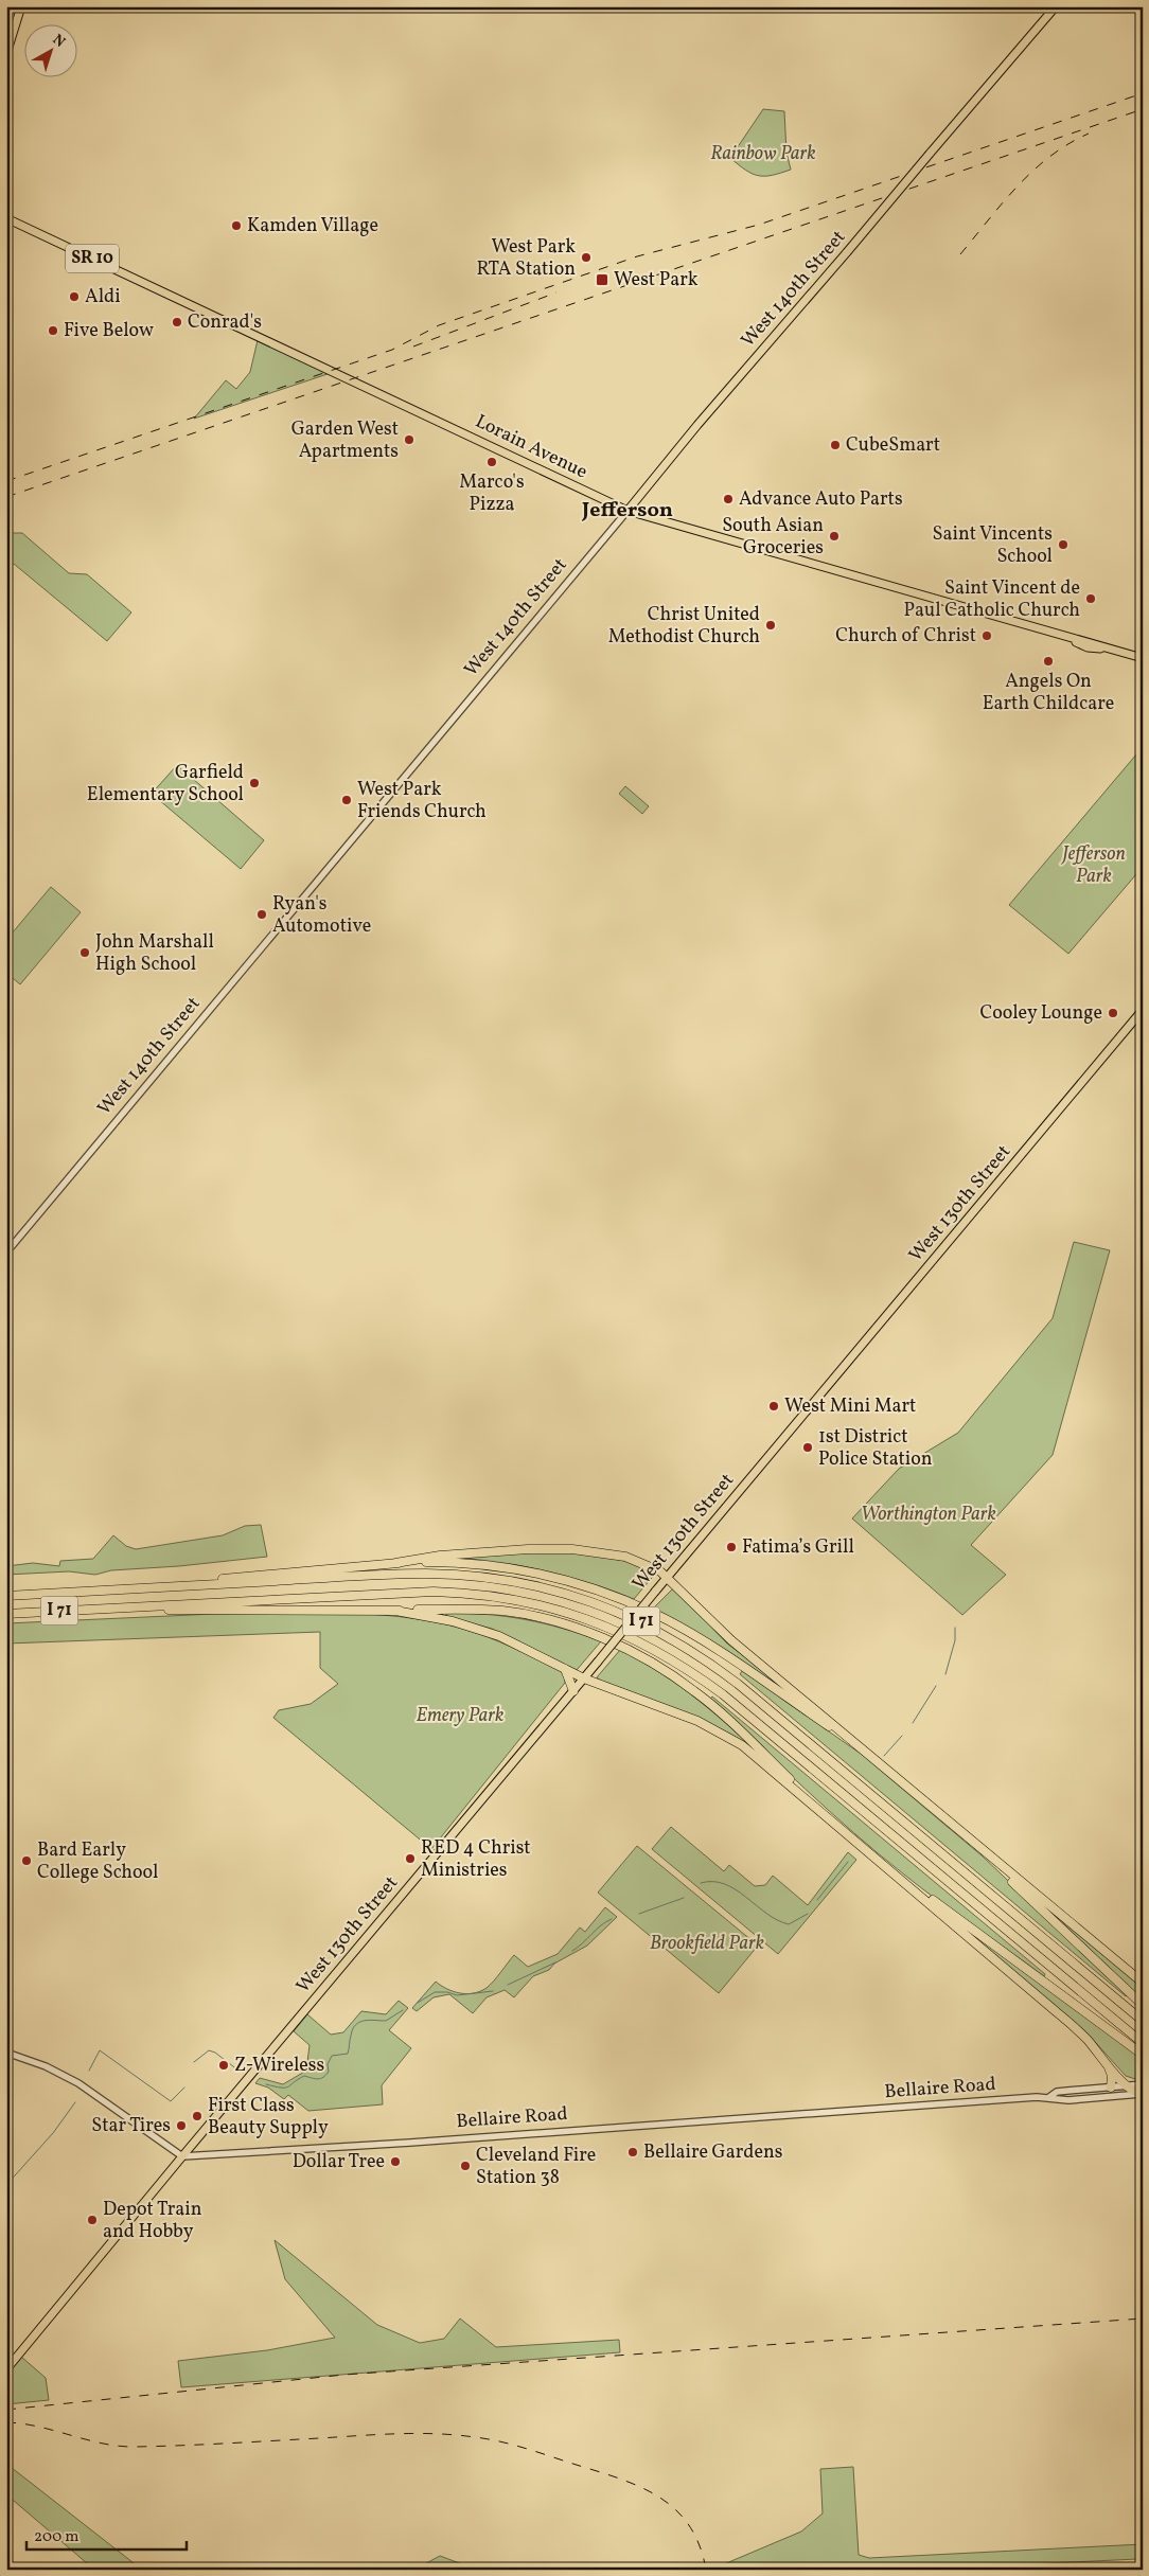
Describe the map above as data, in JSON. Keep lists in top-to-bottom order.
{
  "streets": {
    "highway": ["I 71"],
    "main road": [
      "SR 10",
      "West 140th Street",
      "Lorain Avenue",
      "West 130th Street"
    ],
    "street": ["Bellaire Road"]
  },
  "crossings": [
    ["West 140th Street", "Lorain Avenue"],
    ["West 130th Street", "Bellaire Road"]
  ],
  "districts": ["Jefferson"],
  "parks": [
    "Rainbow Park",
    "Jefferson Park",
    "Worthington Park",
    "Emery Park",
    "Brookfield Park"
  ],
  "places": {
    "other": [
      "Kamden Village",
      "West Park RTA Station",
      "Aldi",
      "Conrad's",
      "Five Below",
      "Garden West Apartments",
      "CubeSmart",
      "Marco's Pizza",
      "Advance Auto Parts",
      "South Asian Groceries",
      "Saint Vincents School",
      "Saint Vincent de Paul Catholic Church",
      "Christ United Methodist Church",
      "Church of Christ",
      "Angels On Earth Childcare",
      "Garfield Elementary School",
      "West Park Friends Church",
      "Ryan's Automotive",
      "John Marshall High School",
      "Cooley Lounge",
      "West Mini Mart",
      "1st District Police Station",
      "Fatima’s Grill",
      "RED 4 Christ Ministries",
      "Bard Early College School",
      "Z-Wireless",
      "First Class Beauty Supply",
      "Star Tires",
      "Bellaire Gardens",
      "Dollar Tree",
      "Cleveland Fire Station 38",
      "Depot Train and Hobby"
    ],
    "transit": ["West Park"]
  },
  "scale_bar": "200 m",
  "north": "top right"
}
